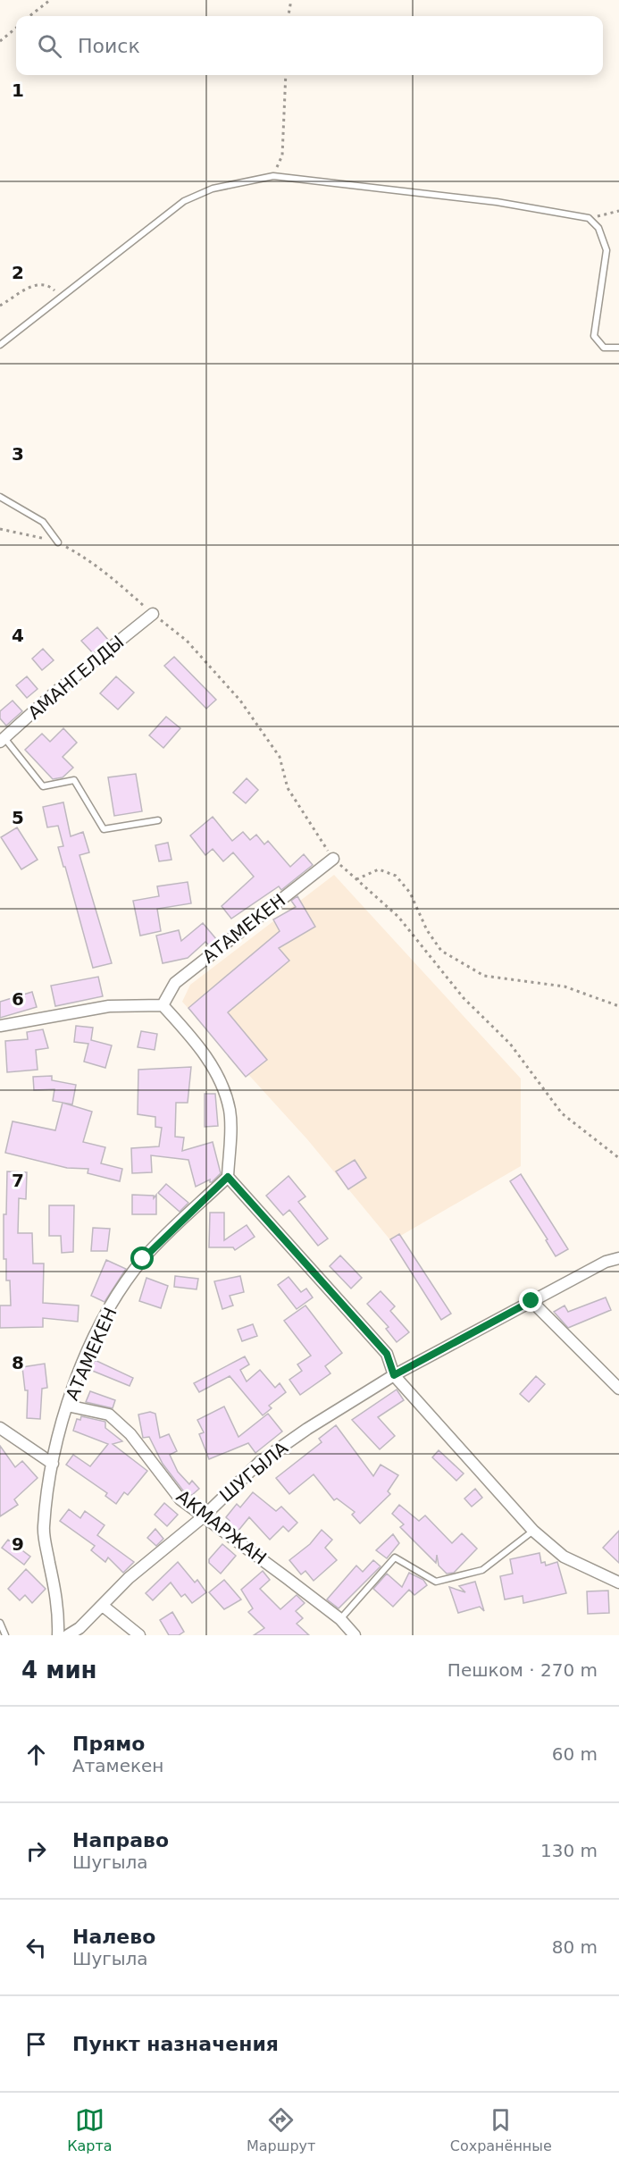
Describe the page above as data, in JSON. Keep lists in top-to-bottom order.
{
  "streets": {
    "street": [
      "АМАНГЕЛДЫ",
      "АТАМЕКЕН",
      "ШУГЫЛА",
      "АКМАРЖАН"
    ]
  },
  "crossings": [
    ["АТАМЕКЕН", "АКМАРЖАН"],
    ["ШУГЫЛА", "АКМАРЖАН"]
  ],
  "page": {
    "search": "Поиск",
    "heading": ["4 мин", "Пешком · 270 m"],
    "list": [
      ["Прямо", "Атамекен", "60 m"],
      ["Направо", "Шугыла", "130 m"],
      ["Налево", "Шугыла", "80 m"],
      "Пункт назначения"
    ],
    "nav": ["Карта", "Маршрут", "Сохранённые"]
  },
  "grid": {
    "rows": [
      "1",
      "2",
      "3",
      "4",
      "5",
      "6",
      "7",
      "8",
      "9"
    ]
  }
}
